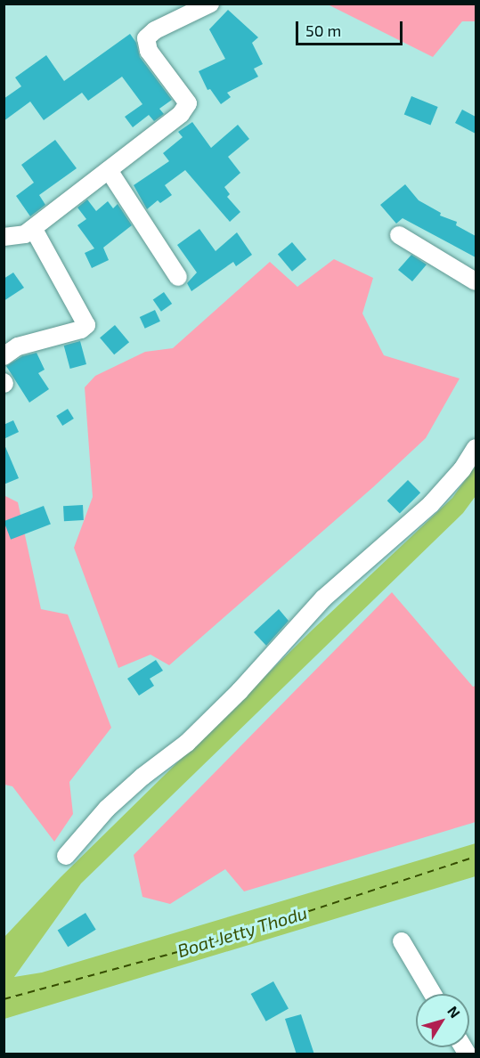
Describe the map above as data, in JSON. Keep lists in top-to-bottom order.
{
  "water": ["Boat Jetty Thodu"],
  "scale_bar": "50 m",
  "north": "top right"
}
